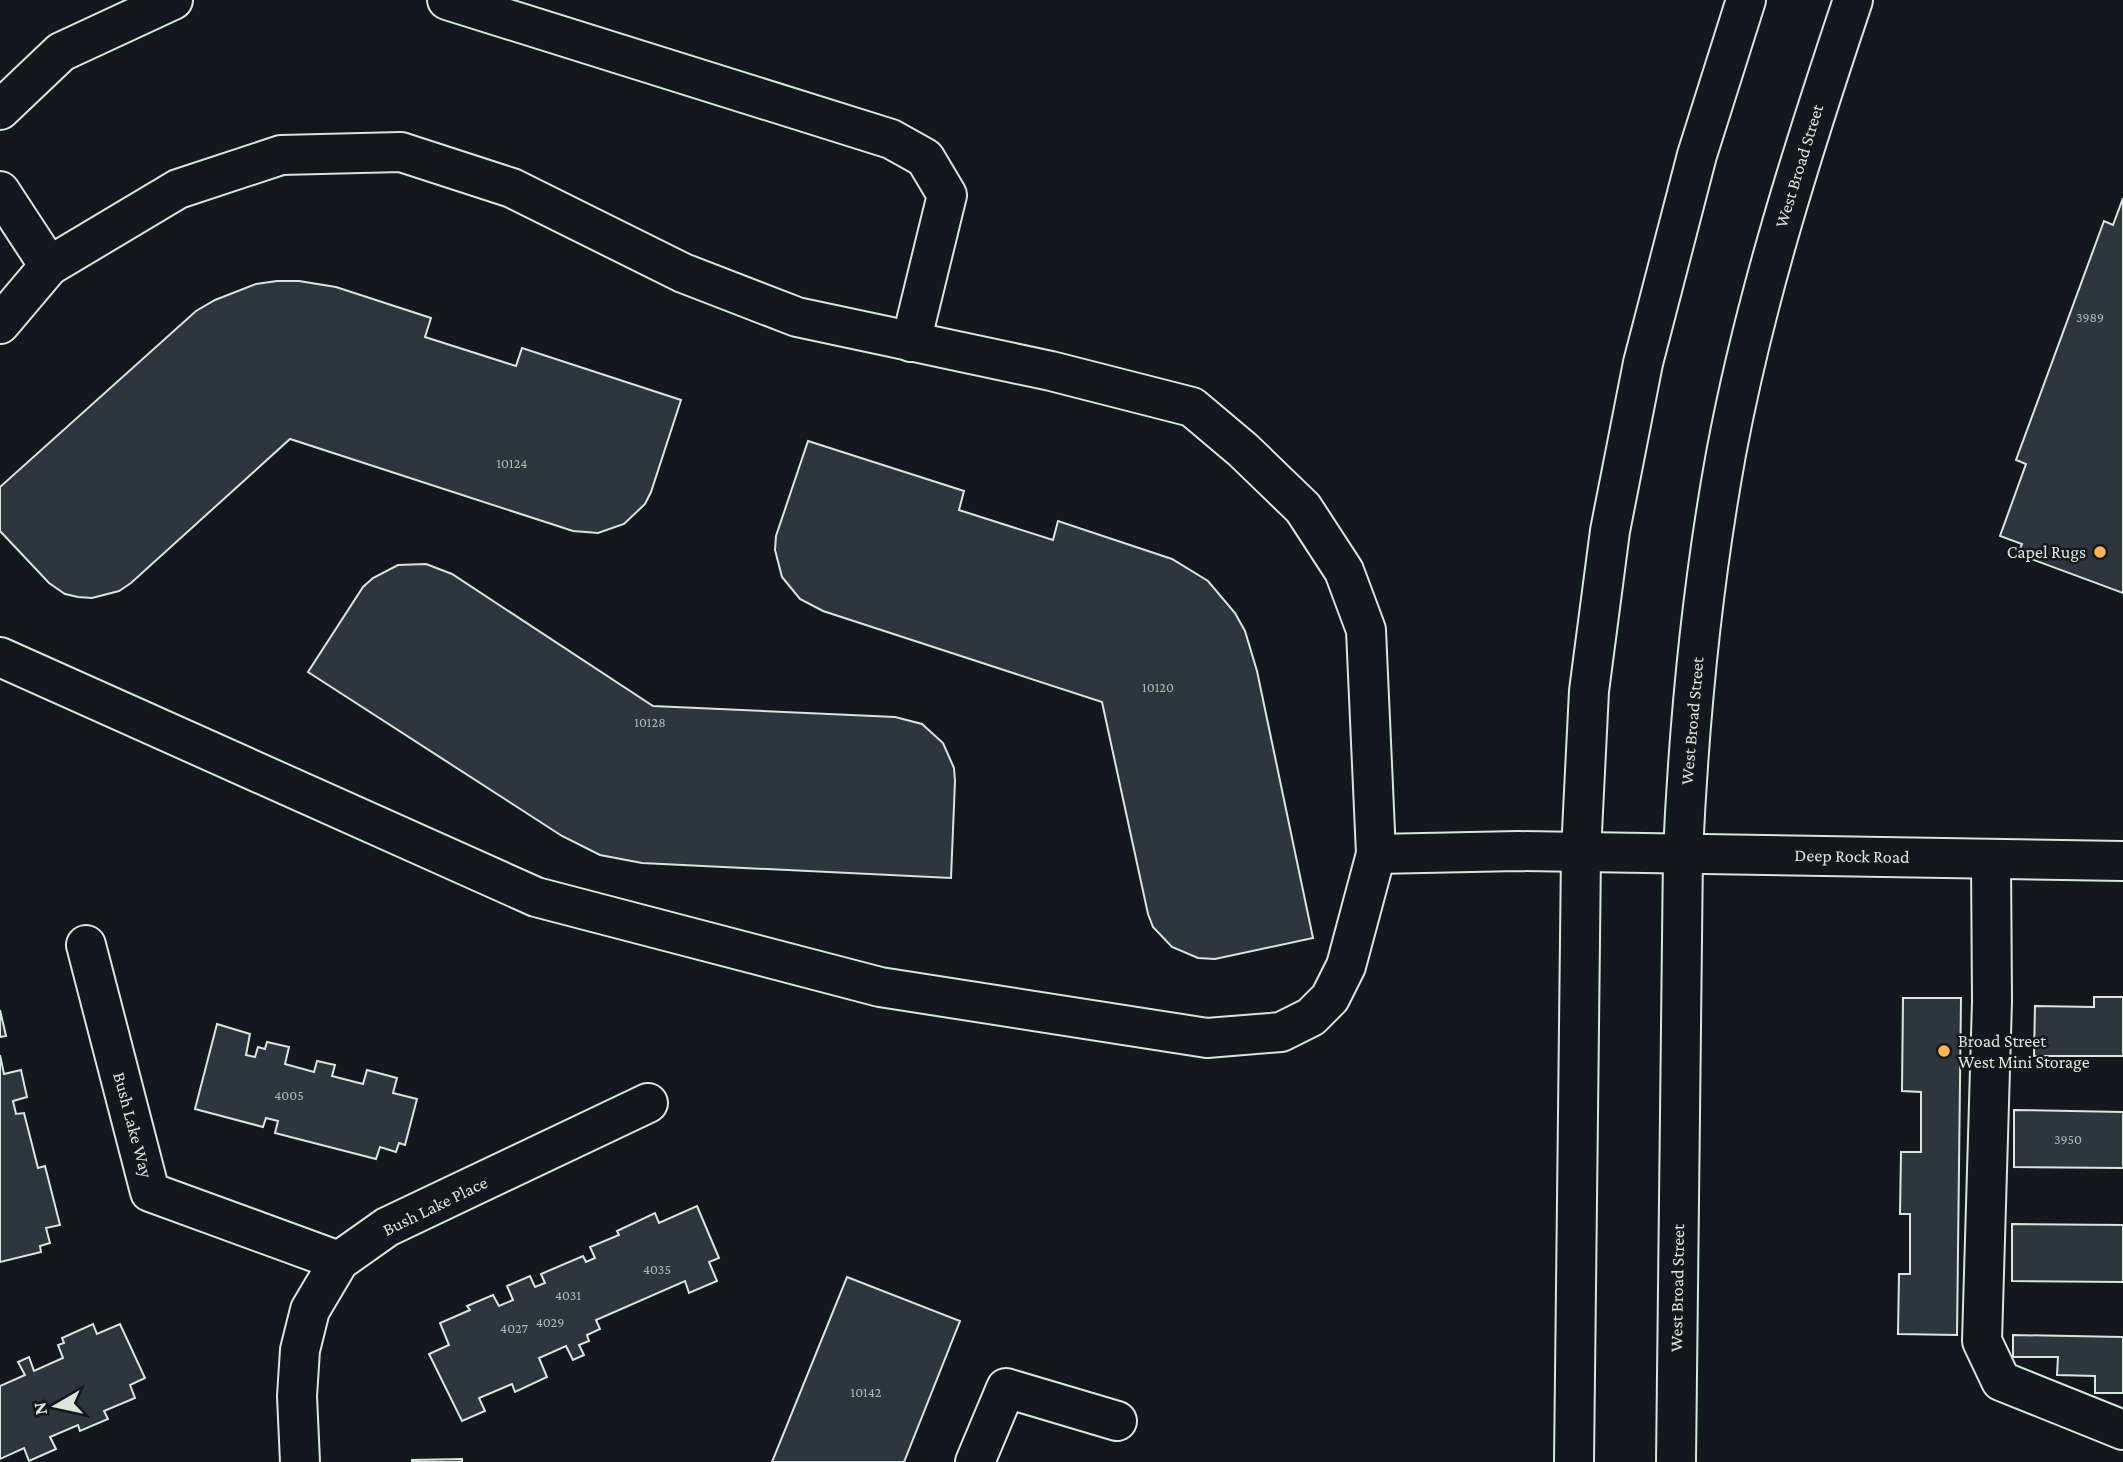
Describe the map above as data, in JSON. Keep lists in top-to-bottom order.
{
  "streets": {
    "main road": [
      "West Broad Street",
      "Deep Rock Road",
      "Bush Lake Way",
      "Bush Lake Place"
    ]
  },
  "crossings": [
    ["West Broad Street", "Deep Rock Road"],
    ["Bush Lake Way", "Bush Lake Place"]
  ],
  "places": ["Capel Rugs", "Broad Street West Mini Storage"],
  "house_numbers": [
    "3989",
    "10124",
    "10120",
    "10128",
    "4005",
    "3950",
    "4035",
    "4031",
    "4029",
    "4027",
    "10142"
  ],
  "north": "left"
}
